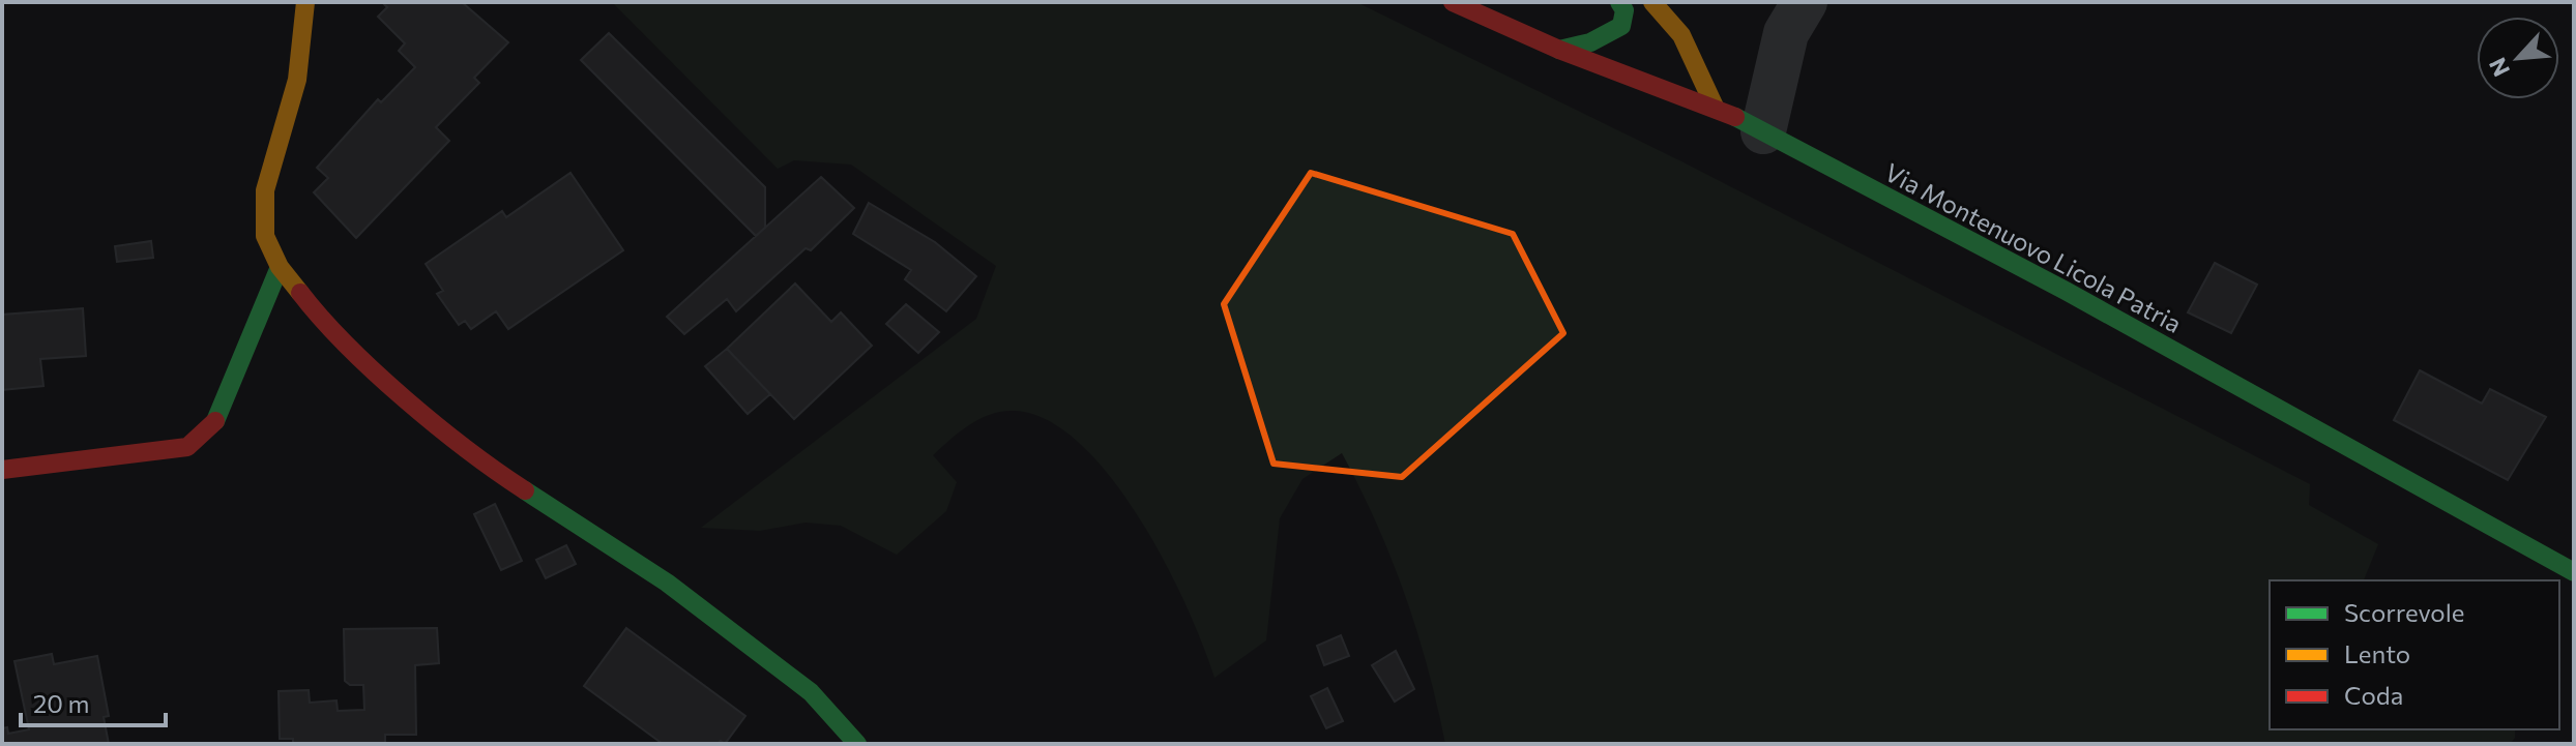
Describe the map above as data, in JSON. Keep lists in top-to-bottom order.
{
  "streets": {
    "street": ["Via Montenuovo Licola Patria"]
  },
  "legend": ["Scorrevole", "Lento", "Coda"],
  "scale_bar": "20 m",
  "north": "bottom left"
}
